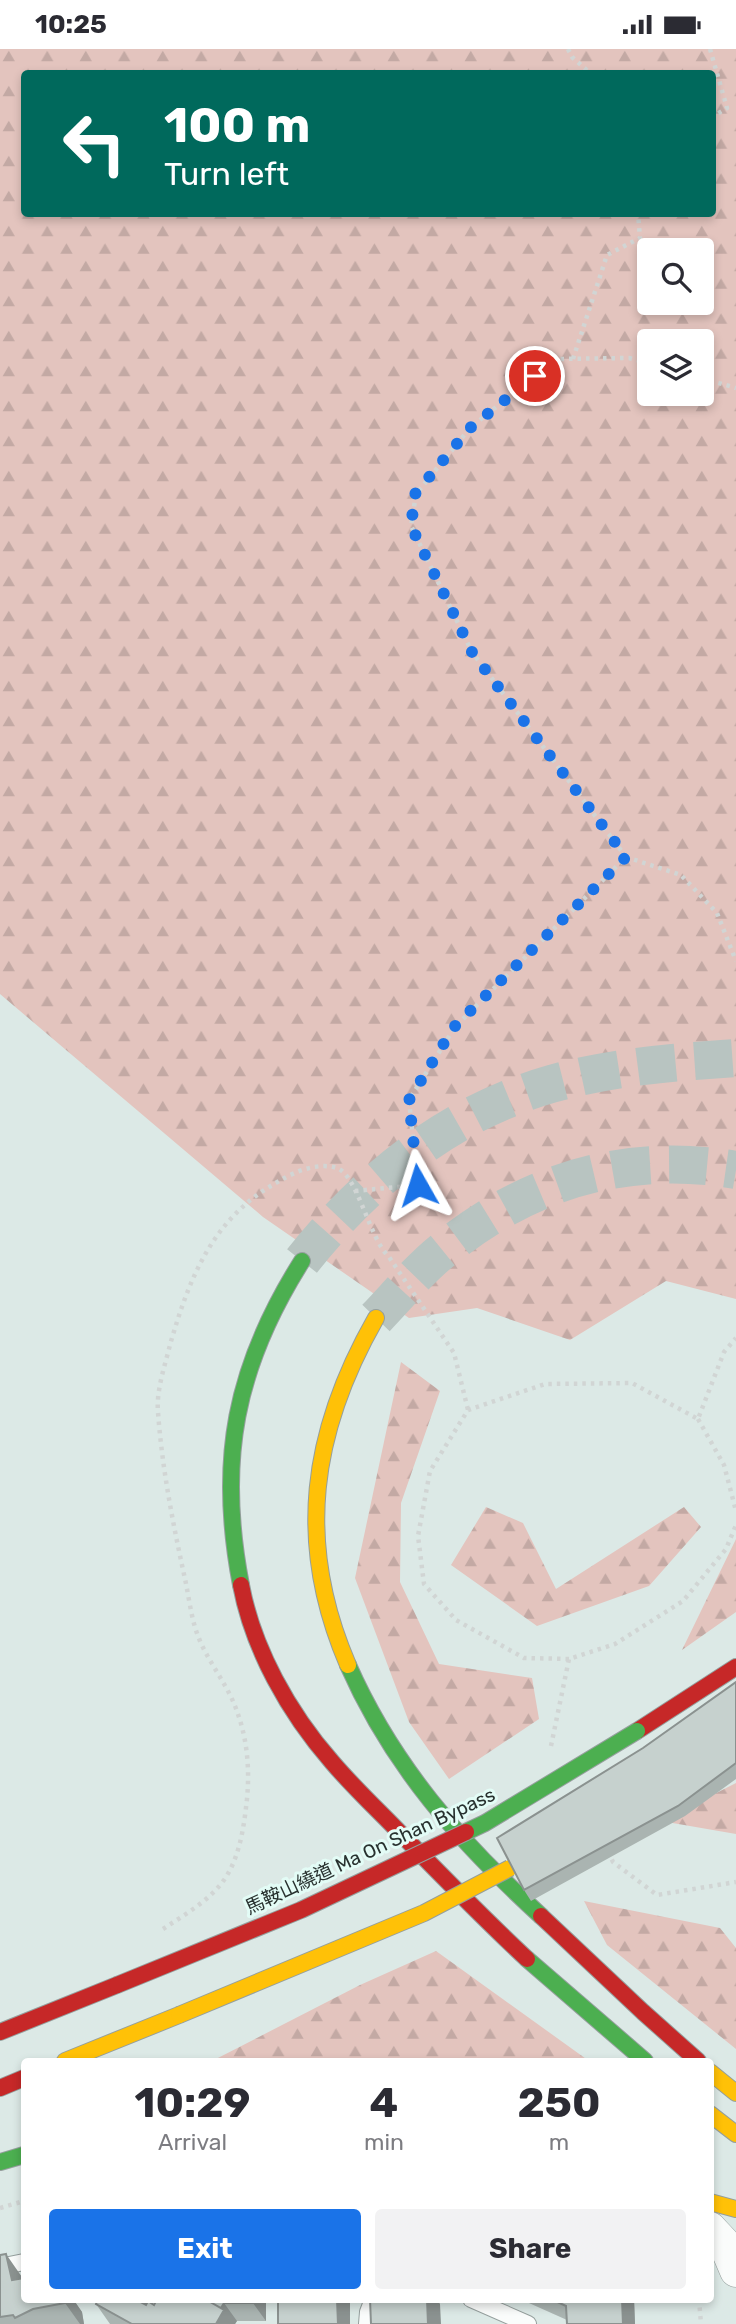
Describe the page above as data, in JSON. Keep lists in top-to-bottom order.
{
  "streets": {
    "main road": ["馬鞍山繞道 Ma On Shan Bypass"]
  },
  "page": {
    "status": "10:25",
    "turn": ["100 m", "Turn left"],
    "eta": [
      "10:29",
      "Arrival",
      "4",
      "min",
      "250",
      "m"
    ],
    "buttons": ["Exit", "Share"]
  }
}
